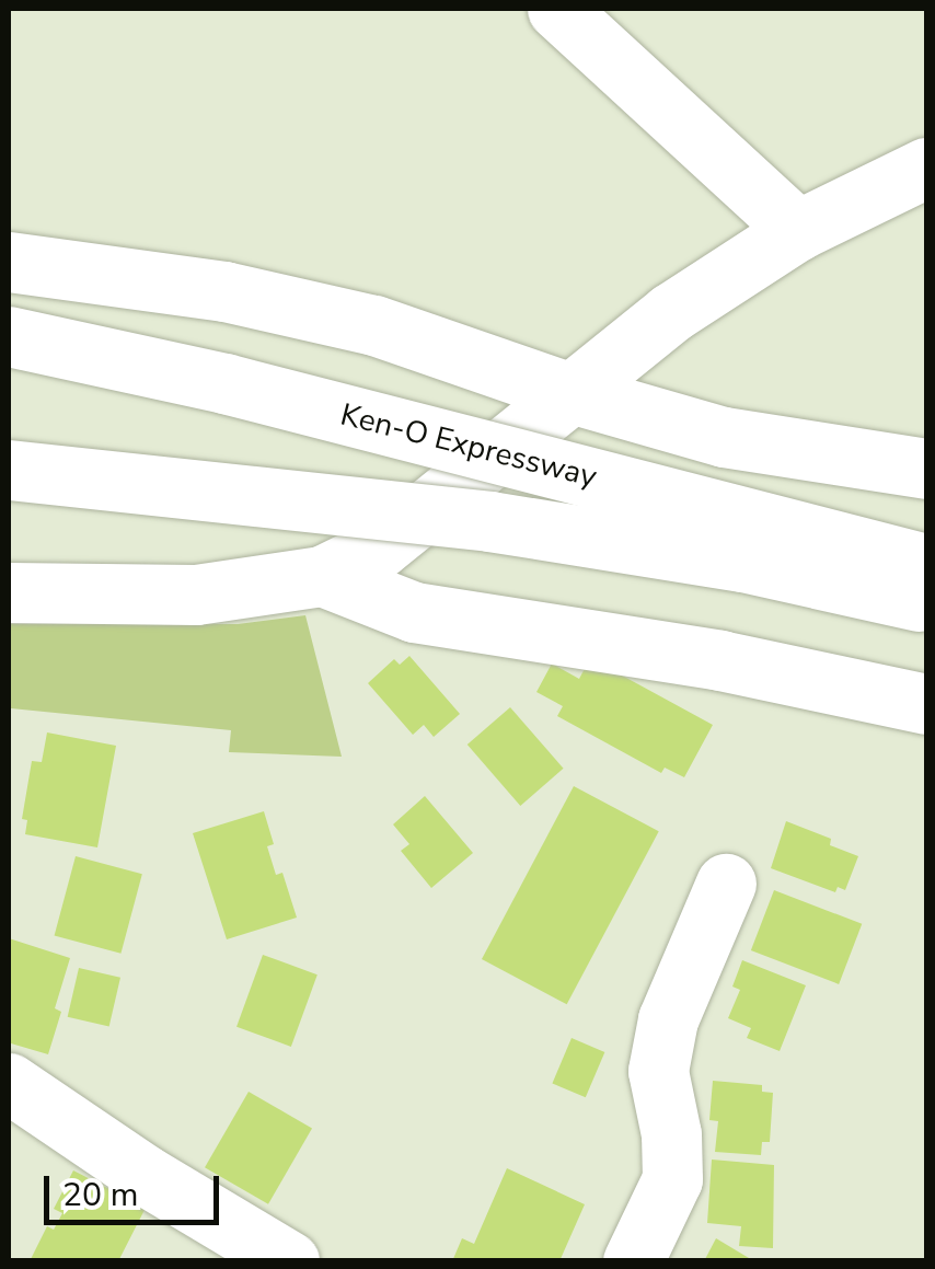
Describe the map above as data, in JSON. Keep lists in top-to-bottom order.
{
  "streets": {
    "main road": ["Ken-O Expressway"]
  },
  "scale_bar": "20 m"
}
